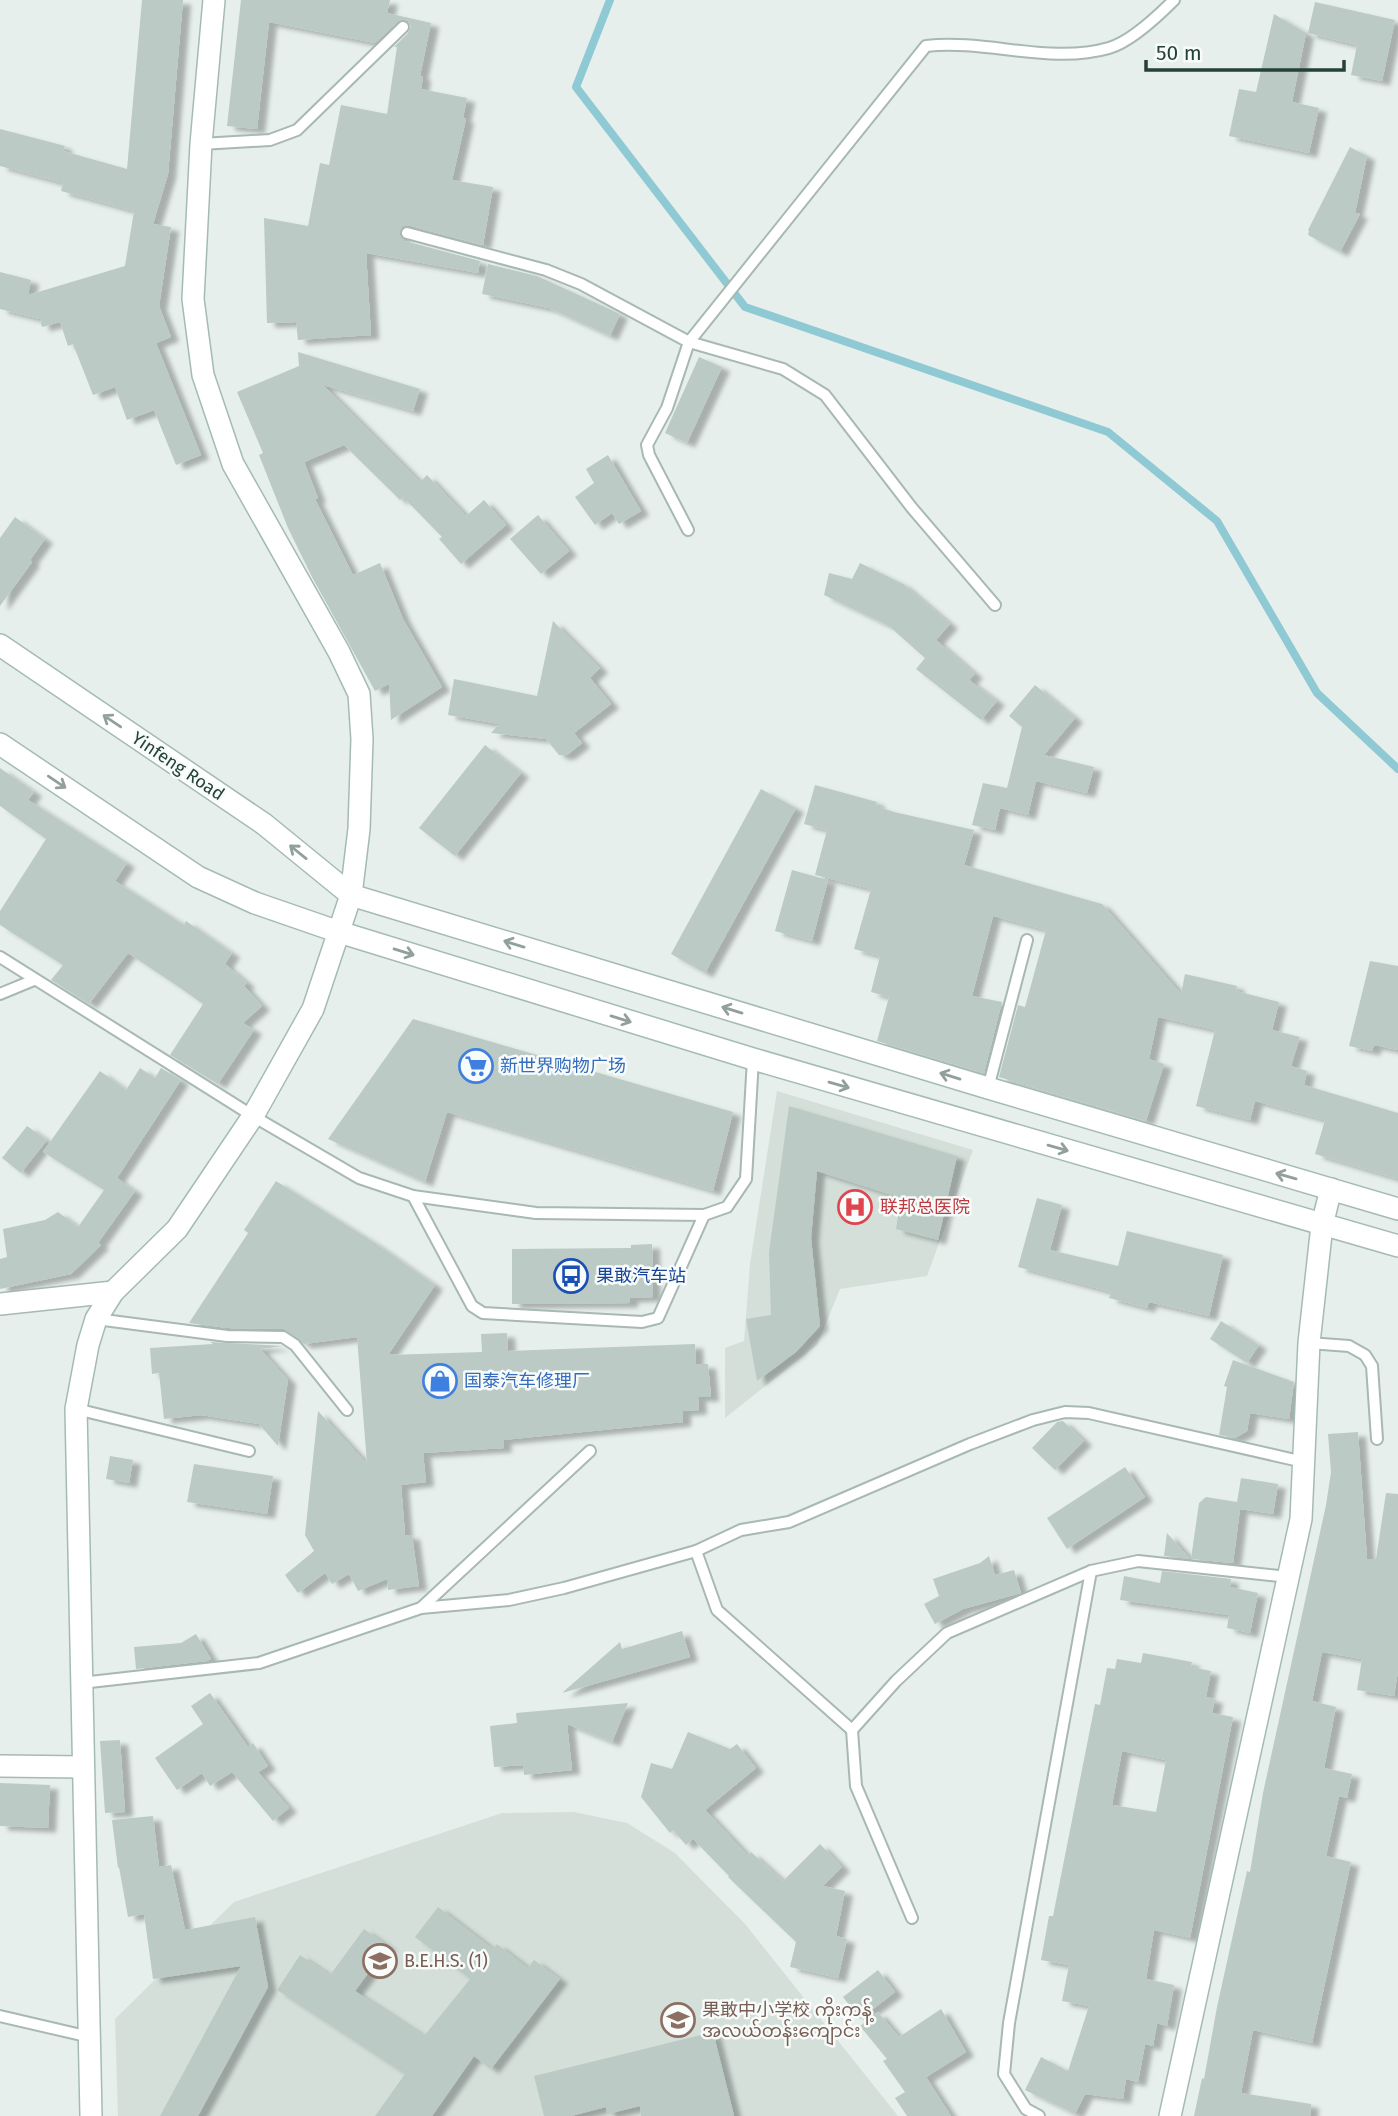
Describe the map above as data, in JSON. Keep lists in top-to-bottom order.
{
  "streets": {
    "main road": ["Yinfeng Road"]
  },
  "places": {
    "supermarket": ["新世界购物广场"],
    "hospital": ["联邦总医院"],
    "bus stop": ["果敢汽车站"],
    "shop": ["国泰汽车修理厂"],
    "school or university": ["B.E.H.S. (1)", "果敢中小学校 ကိုးကန့် အလယ်တန်းကျောင်း"]
  },
  "scale_bar": "50 m"
}
